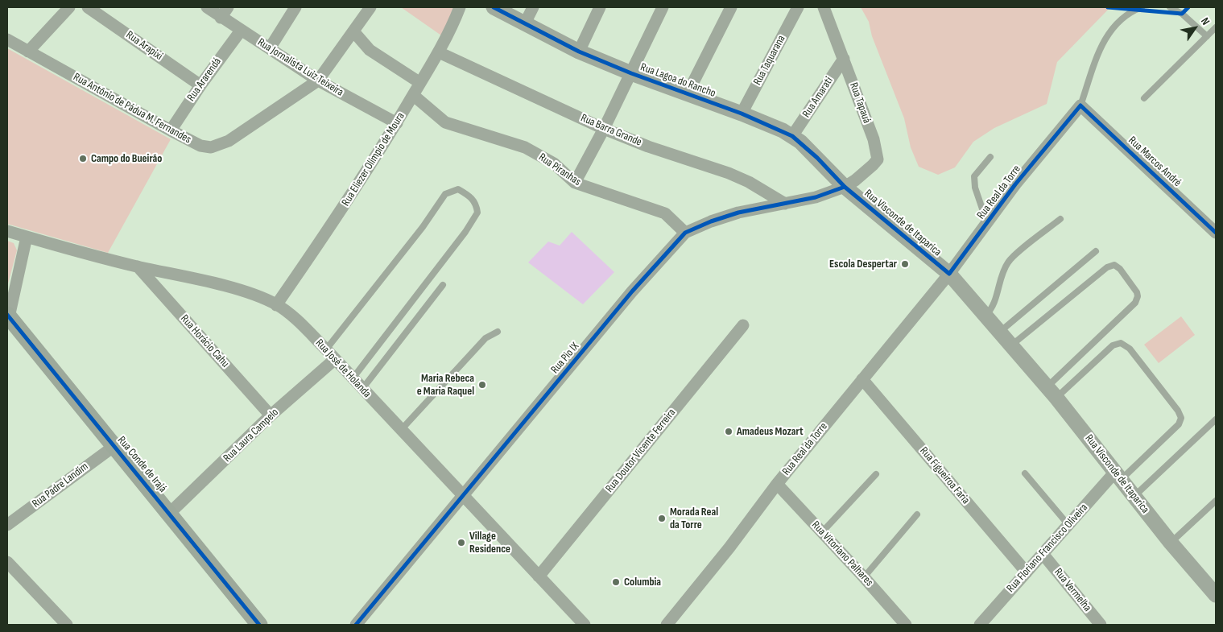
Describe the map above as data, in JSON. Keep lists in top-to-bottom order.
{
  "streets": {
    "main road": ["Rua Conde de Irajá"],
    "street": [
      "Rua Arapixi",
      "Rua Taquarana",
      "Rua Jornalista Luiz Teixeira",
      "Rua Ararendá",
      "Rua Lagoa do Rancho",
      "Rua Amarati",
      "Rua Tapauá",
      "Rua Antônio de Pádua M. Fernandes",
      "Rua Barra Grande",
      "Rua Eliezer Olímpio de Moura",
      "Rua Marcos André",
      "Rua Piranhas",
      "Rua Real da Torre",
      "Rua Visconde de Itaparica",
      "Rua Horácio Cahu",
      "Rua Pio IX",
      "Rua José de Holanda",
      "Rua Laura Campelo",
      "Rua Doutor Vicente Ferreira",
      "Rua Figueiroa Faria",
      "Rua Padre Landim",
      "Rua Floriano Francisco Oliveira",
      "Rua Vitoriano Palhares",
      "Rua Vermelha"
    ]
  },
  "crossings": [
    ["Rua Arapixi", "Rua Ararendá"],
    ["Rua Taquarana", "Rua Lagoa do Rancho"],
    ["Rua Jornalista Luiz Teixeira", "Rua Ararendá"],
    ["Rua Jornalista Luiz Teixeira", "Rua Antônio de Pádua M. Fernandes"],
    ["Rua Jornalista Luiz Teixeira", "Rua Eliezer Olímpio de Moura"],
    ["Rua Ararendá", "Rua Antônio de Pádua M. Fernandes"],
    ["Rua Lagoa do Rancho", "Rua Amarati"],
    ["Rua Lagoa do Rancho", "Rua Tapauá"],
    ["Rua Lagoa do Rancho", "Rua Visconde de Itaparica"],
    ["Rua Lagoa do Rancho", "Rua Pio IX"],
    ["Rua Amarati", "Rua Tapauá"],
    ["Rua Tapauá", "Rua Visconde de Itaparica"],
    ["Rua Tapauá", "Rua Pio IX"],
    ["Rua Barra Grande", "Rua Eliezer Olímpio de Moura"],
    ["Rua Barra Grande", "Rua Pio IX"],
    ["Rua Eliezer Olímpio de Moura", "Rua Piranhas"],
    ["Rua Eliezer Olímpio de Moura", "Rua José de Holanda"],
    ["Rua Marcos André", "Rua Real da Torre"],
    ["Rua Piranhas", "Rua Pio IX"],
    ["Rua Real da Torre", "Rua Visconde de Itaparica"],
    ["Rua Real da Torre", "Rua Figueiroa Faria"],
    ["Rua Real da Torre", "Rua Vitoriano Palhares"],
    ["Rua Visconde de Itaparica", "Rua Pio IX"],
    ["Rua Visconde de Itaparica", "Rua Floriano Francisco Oliveira"],
    ["Rua Horácio Cahu", "Rua José de Holanda"],
    ["Rua Horácio Cahu", "Rua Laura Campelo"],
    ["Rua Pio IX", "Rua José de Holanda"],
    ["Rua José de Holanda", "Rua Laura Campelo"],
    ["Rua José de Holanda", "Rua Doutor Vicente Ferreira"],
    ["Rua Laura Campelo", "Rua Conde de Irajá"],
    ["Rua Conde de Irajá", "Rua Padre Landim"],
    ["Rua Figueiroa Faria", "Rua Floriano Francisco Oliveira"],
    ["Rua Floriano Francisco Oliveira", "Rua Vermelha"]
  ],
  "places": [
    "Campo do Bueirão",
    "Escola Despertar",
    "Maria Rebeca e Maria Raquel",
    "Amadeus Mozart",
    "Morada Real da Torre",
    "Village Residence",
    "Columbia"
  ],
  "north": "top right"
}
